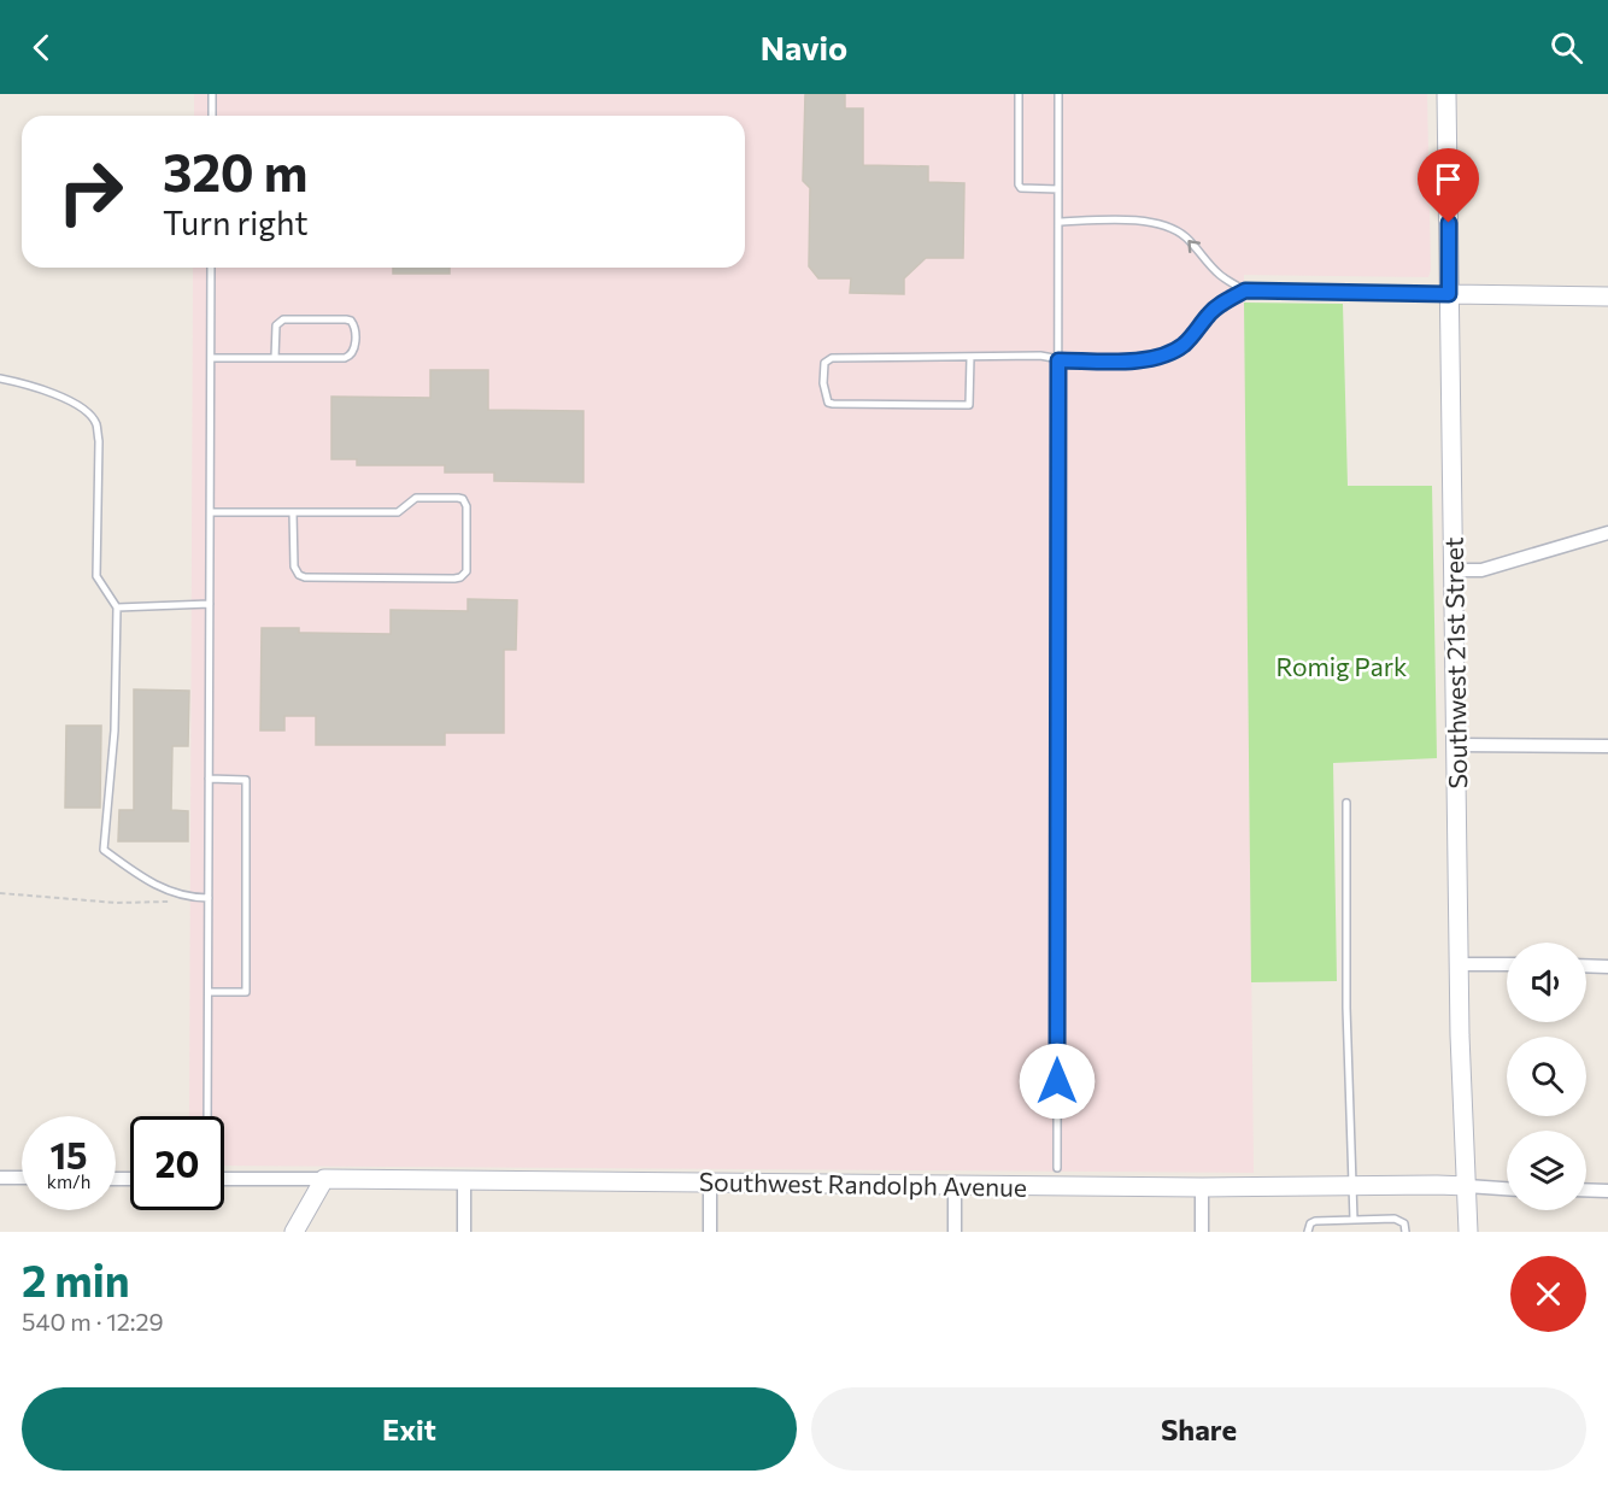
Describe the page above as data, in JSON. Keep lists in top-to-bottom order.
{
  "streets": {
    "street": ["Southwest 21st Street", "Southwest Randolph Avenue"]
  },
  "crossings": [
    ["Southwest 21st Street", "Southwest Randolph Avenue"]
  ],
  "parks": ["Romig Park"],
  "page": {
    "header": "Navio",
    "turn": ["320 m", "Turn right"],
    "speed": "15 km/h",
    "limit": "20",
    "heading": ["2 min", "540 m · 12:29"],
    "buttons": ["Exit", "Share"]
  }
}
